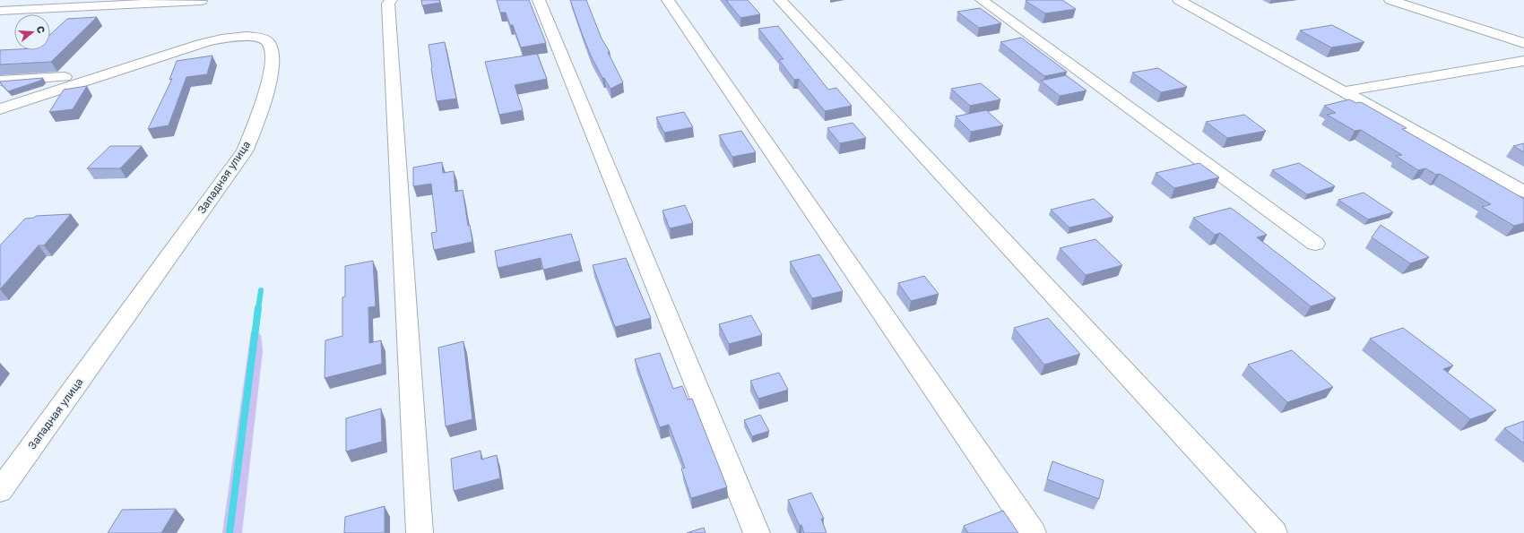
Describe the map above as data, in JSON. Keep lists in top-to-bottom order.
{
  "streets": {
    "street": ["Западная улица"]
  },
  "north": "right"
}
